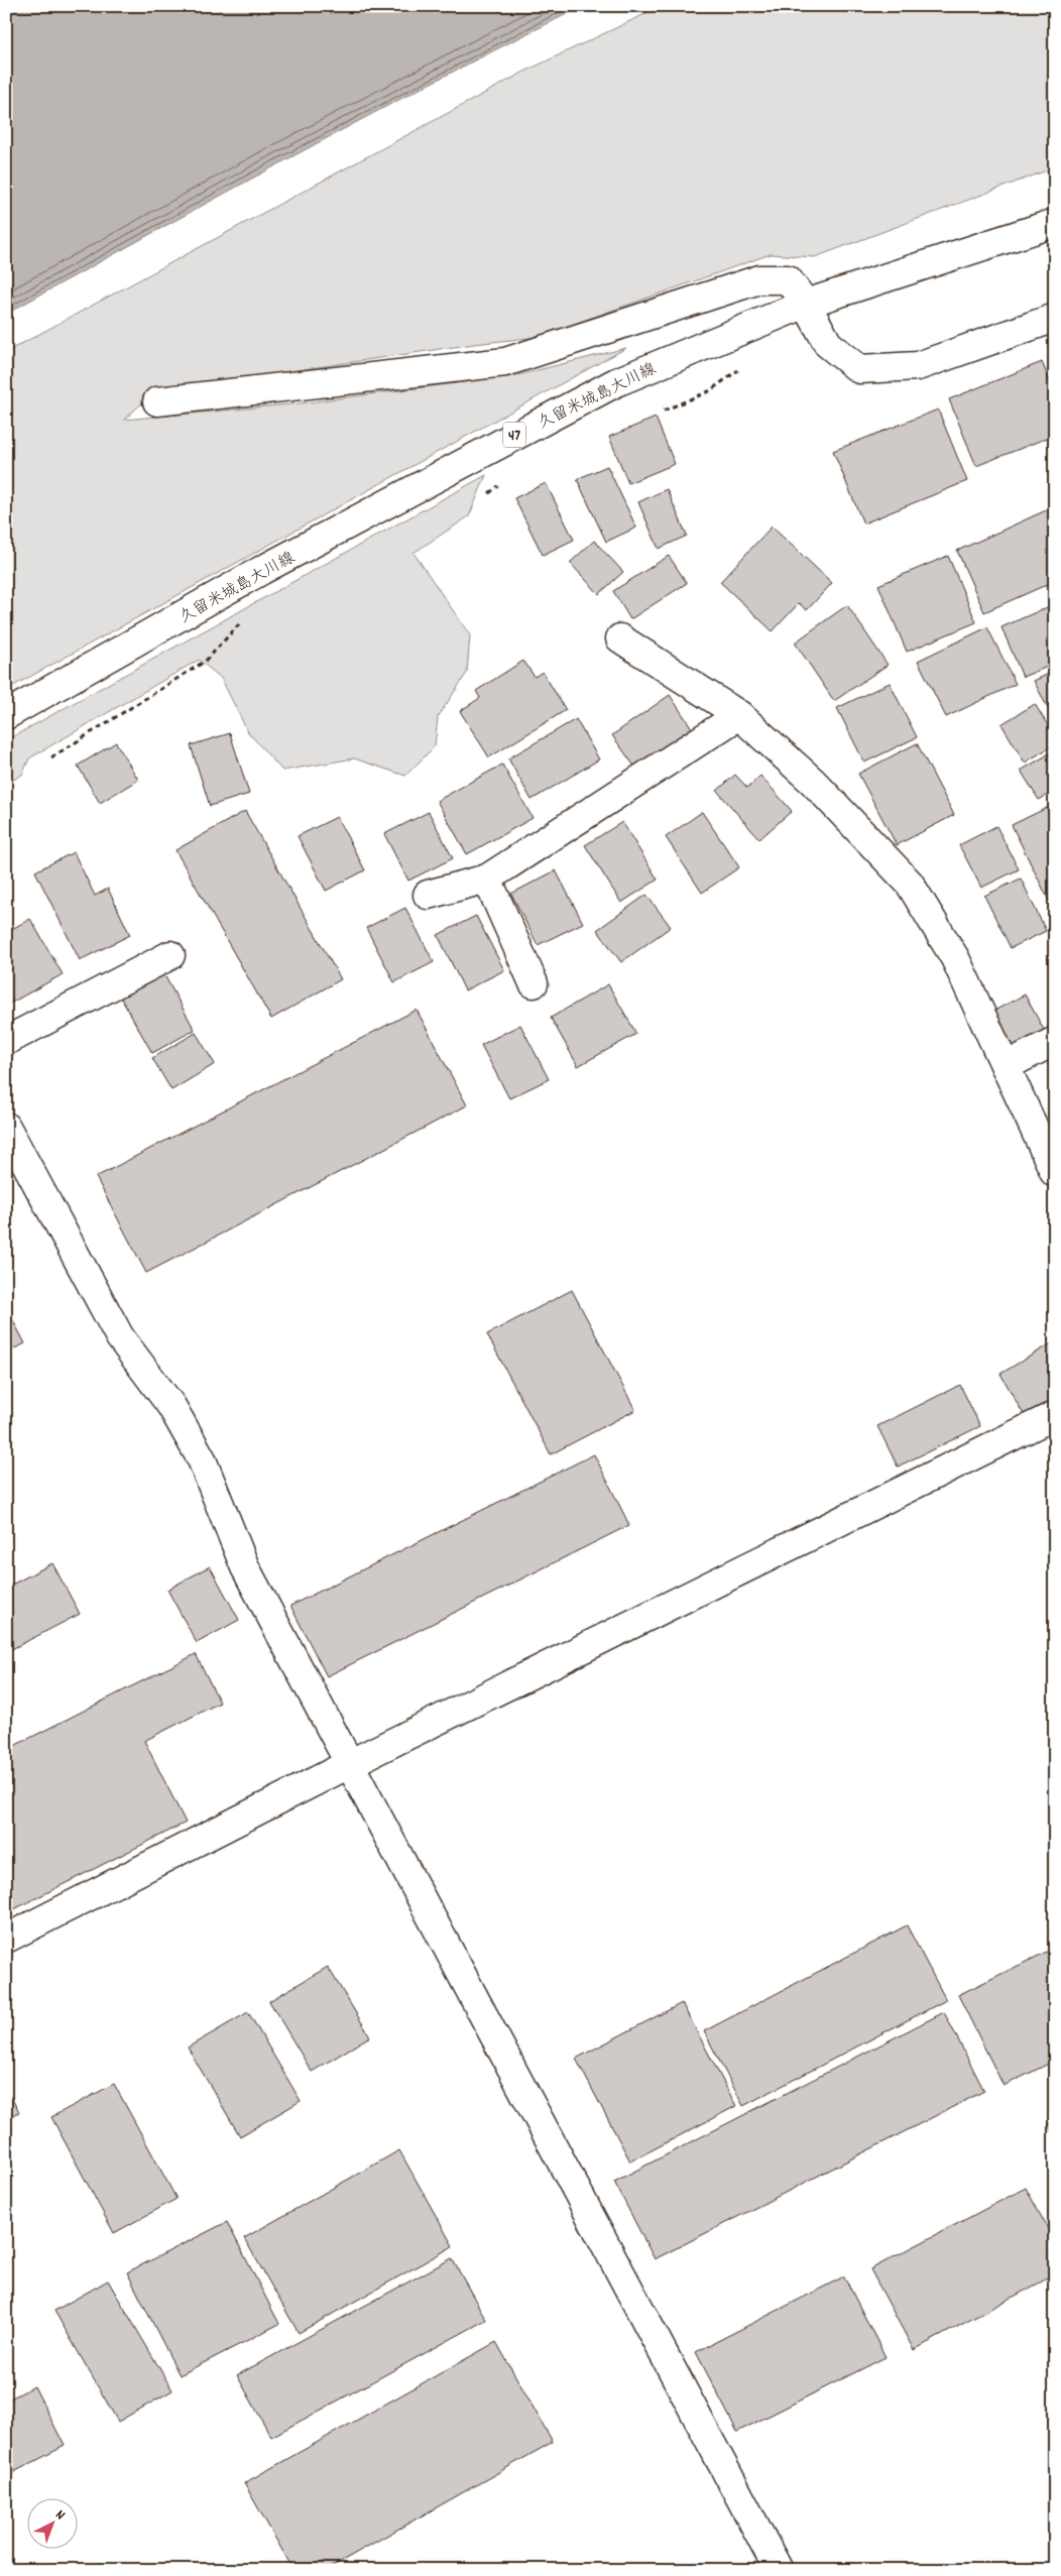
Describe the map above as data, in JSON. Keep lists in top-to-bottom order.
{
  "streets": {
    "street": ["久留米城島大川線", "47"]
  },
  "north": "top right"
}
